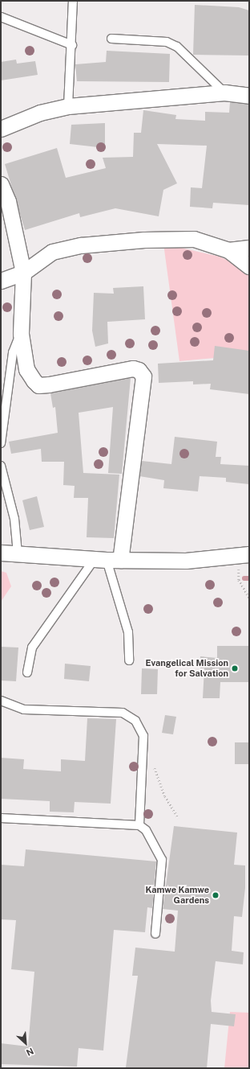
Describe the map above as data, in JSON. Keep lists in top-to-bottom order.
{
  "places": ["Evangelical Mission for Salvation", "Kamwe Kamwe Gardens"],
  "north": "bottom right"
}
